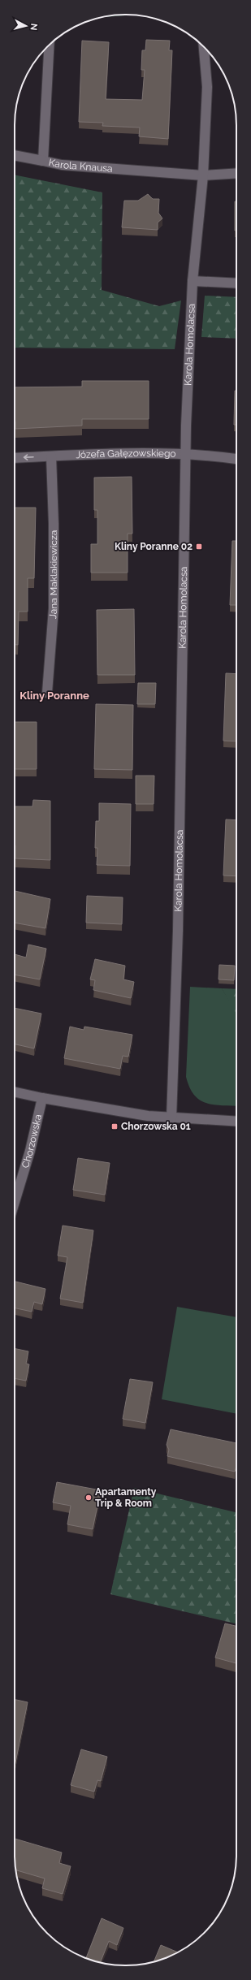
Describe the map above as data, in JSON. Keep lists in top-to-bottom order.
{
  "streets": {
    "street": [
      "Karola Knausa",
      "Karola Homolacsa",
      "Józefa Gałęzowskiego",
      "Jana Maklakiewicza",
      "Chorzowska"
    ]
  },
  "crossings": [
    ["Karola Knausa", "Karola Homolacsa"],
    ["Karola Homolacsa", "Józefa Gałęzowskiego"],
    ["Józefa Gałęzowskiego", "Jana Maklakiewicza"]
  ],
  "districts": ["Kliny Poranne"],
  "places": {
    "transit": ["Kliny Poranne 02", "Chorzowska 01"],
    "other": ["Apartamenty Trip & Room"]
  },
  "north": "right"
}
